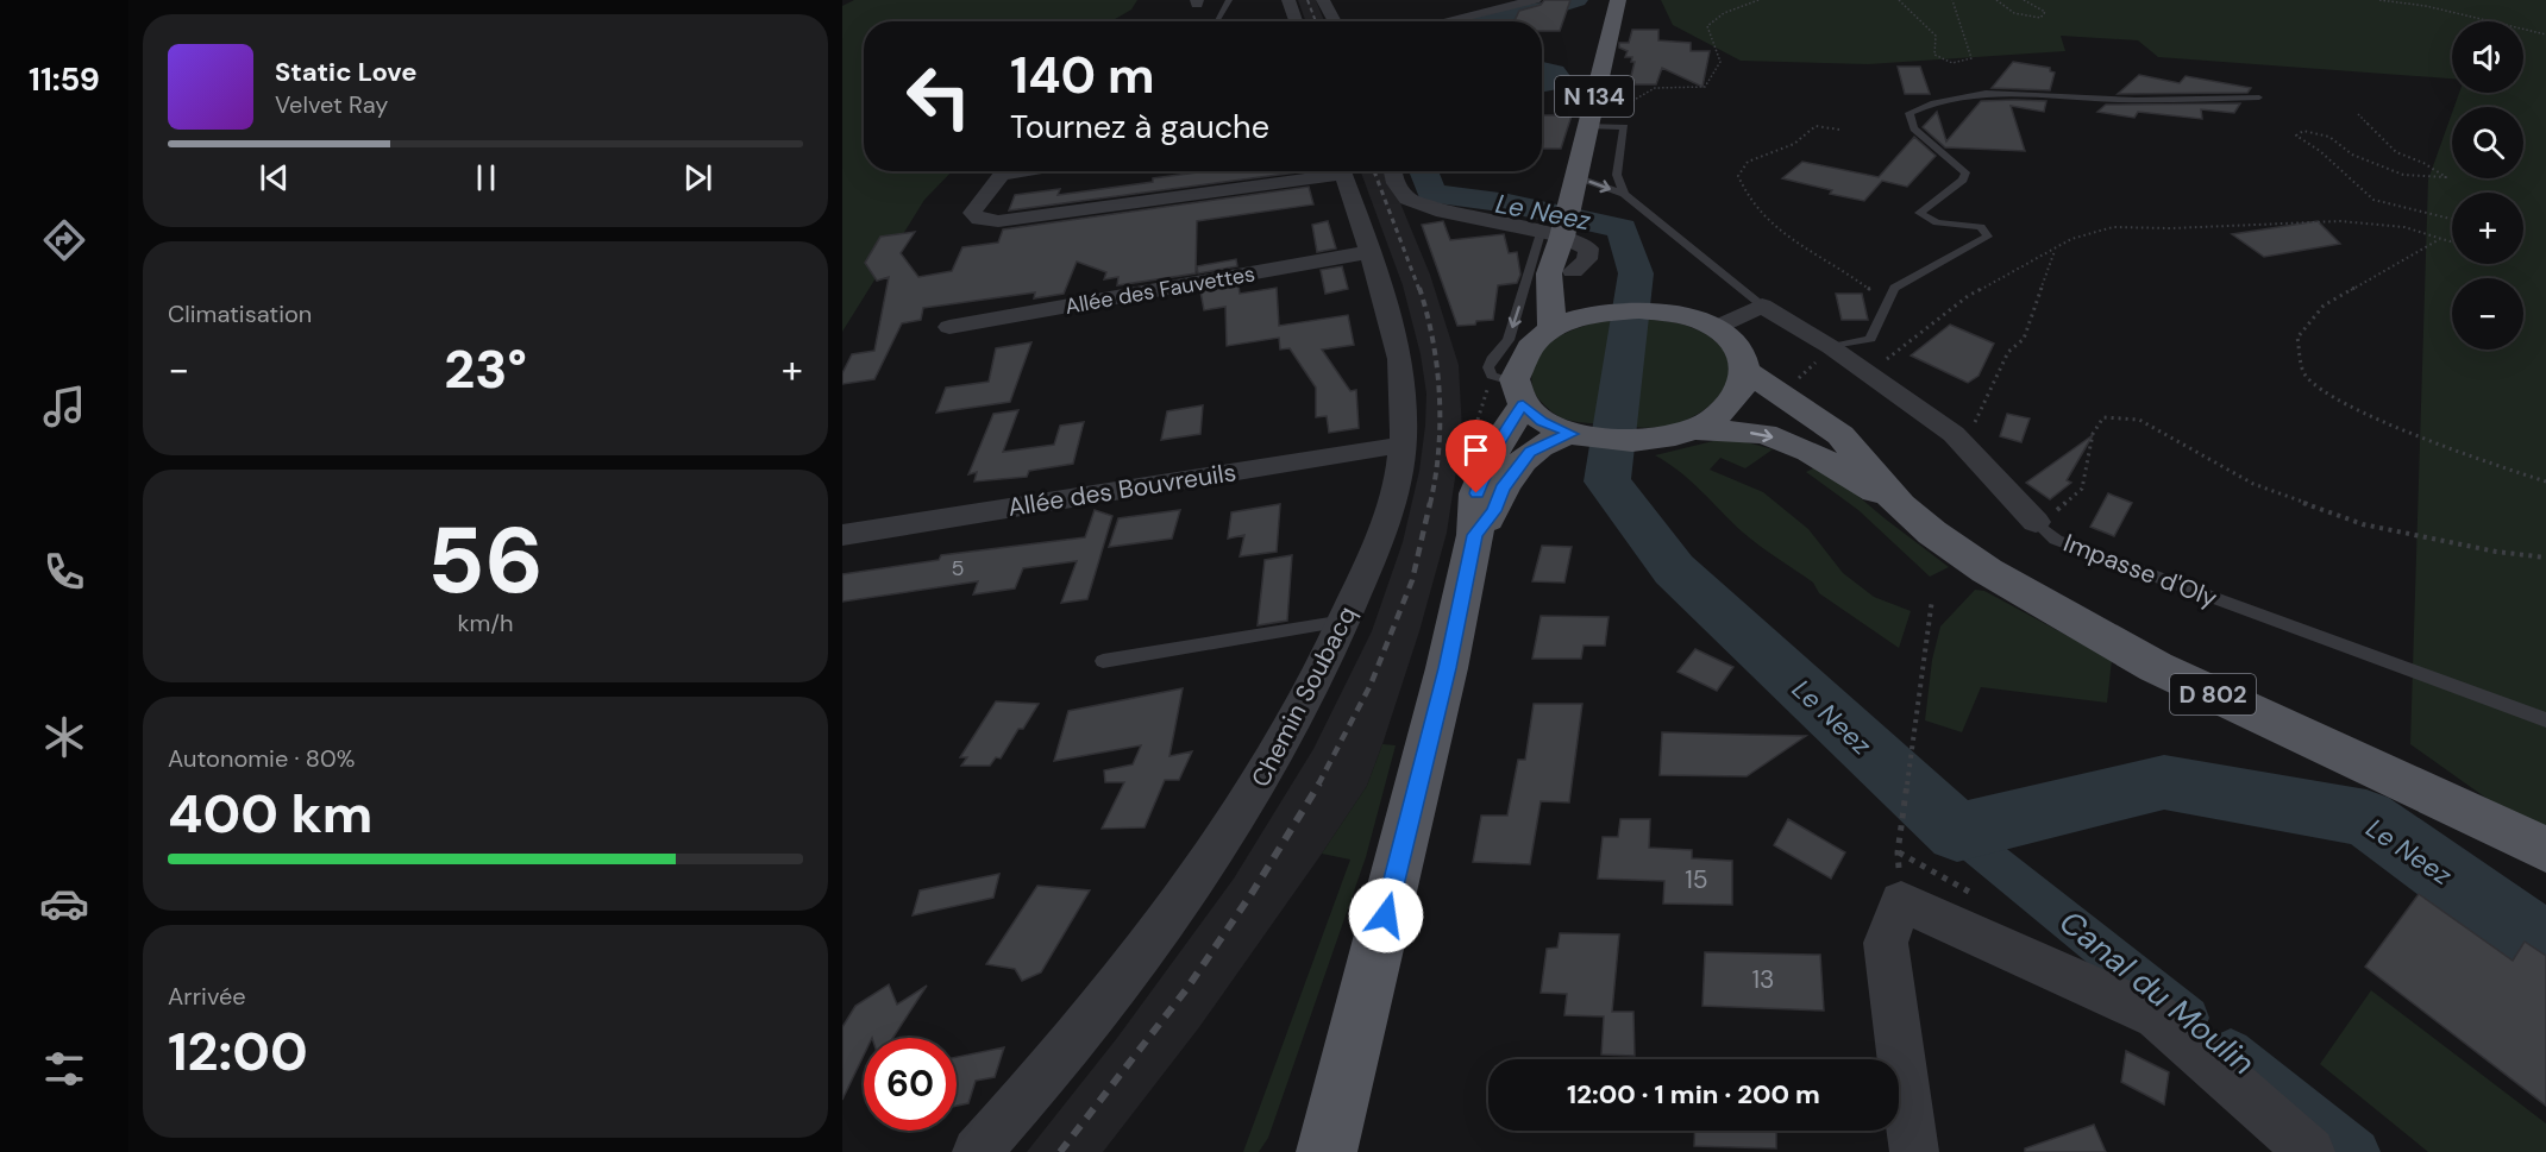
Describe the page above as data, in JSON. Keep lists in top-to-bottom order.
{
  "streets": {
    "main road": ["N 134", "D 802"],
    "street": [
      "Allée des Fauvettes",
      "Allée des Bouvreuils",
      "Impasse d'Oly",
      "Chemin Soubacq"
    ]
  },
  "crossings": [
    ["N 134", "D 802"],
    ["Allée des Fauvettes", "Chemin Soubacq"],
    ["Allée des Bouvreuils", "Chemin Soubacq"]
  ],
  "water": ["Le Neez", "Canal du Moulin"],
  "house_numbers": ["5", "15", "13"],
  "page": {
    "tabs": "11:59",
    "map_buttons": ["+", "−"],
    "turn": ["140 m", "Tournez à gauche"],
    "song": ["Static Love", "Velvet Ray"],
    "tile": [
      "Climatisation",
      ["56", "km/h"],
      ["Autonomie · 80%", "400 km"],
      ["Arrivée", "12:00"]
    ],
    "heat": ["−", "23°", "+"],
    "limit": "60",
    "trip": "12:00 · 1 min · 200 m"
  }
}
